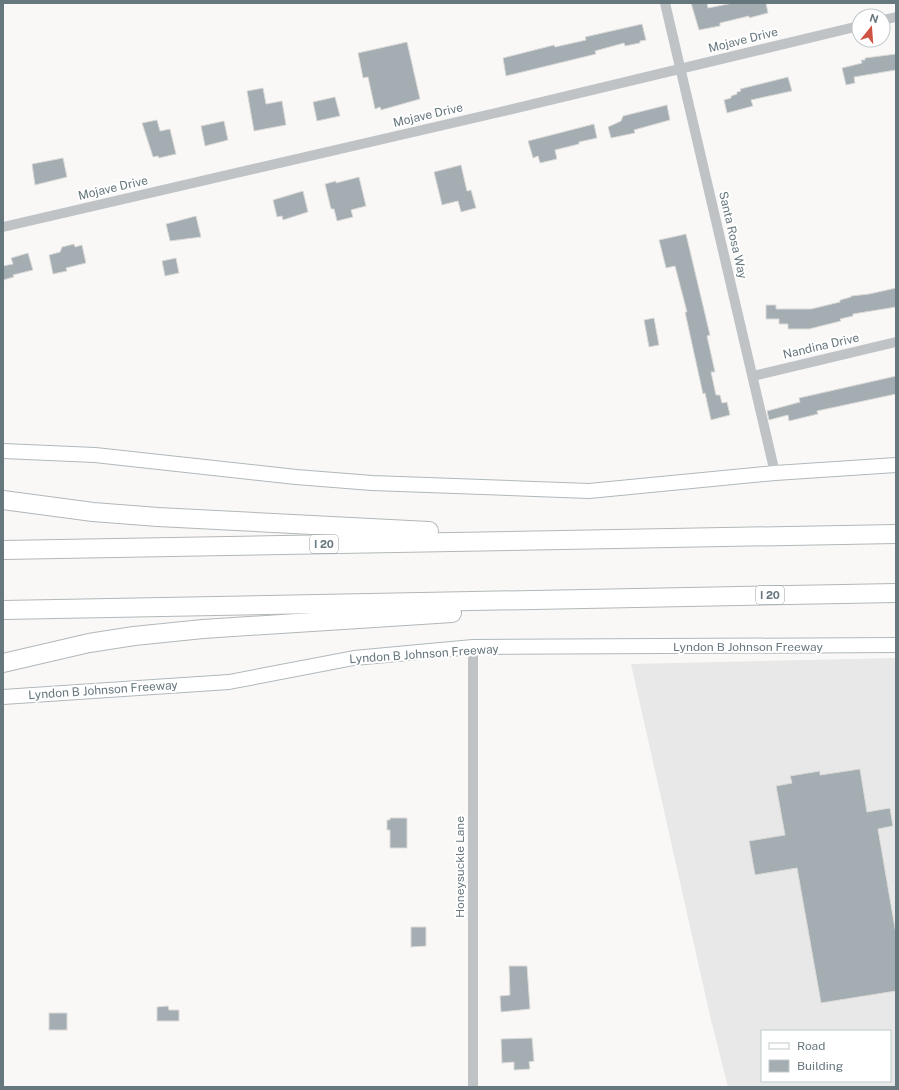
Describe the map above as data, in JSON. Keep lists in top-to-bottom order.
{
  "streets": {
    "highway": ["I 20"],
    "main road": ["Lyndon B Johnson Freeway"],
    "street": [
      "Mojave Drive",
      "Santa Rosa Way",
      "Nandina Drive",
      "Honeysuckle Lane"
    ]
  },
  "crossings": [
    ["Mojave Drive", "Santa Rosa Way"],
    ["Santa Rosa Way", "Nandina Drive"],
    ["Lyndon B Johnson Freeway", "Honeysuckle Lane"]
  ],
  "legend": ["Road", "Building"],
  "north": "top"
}
